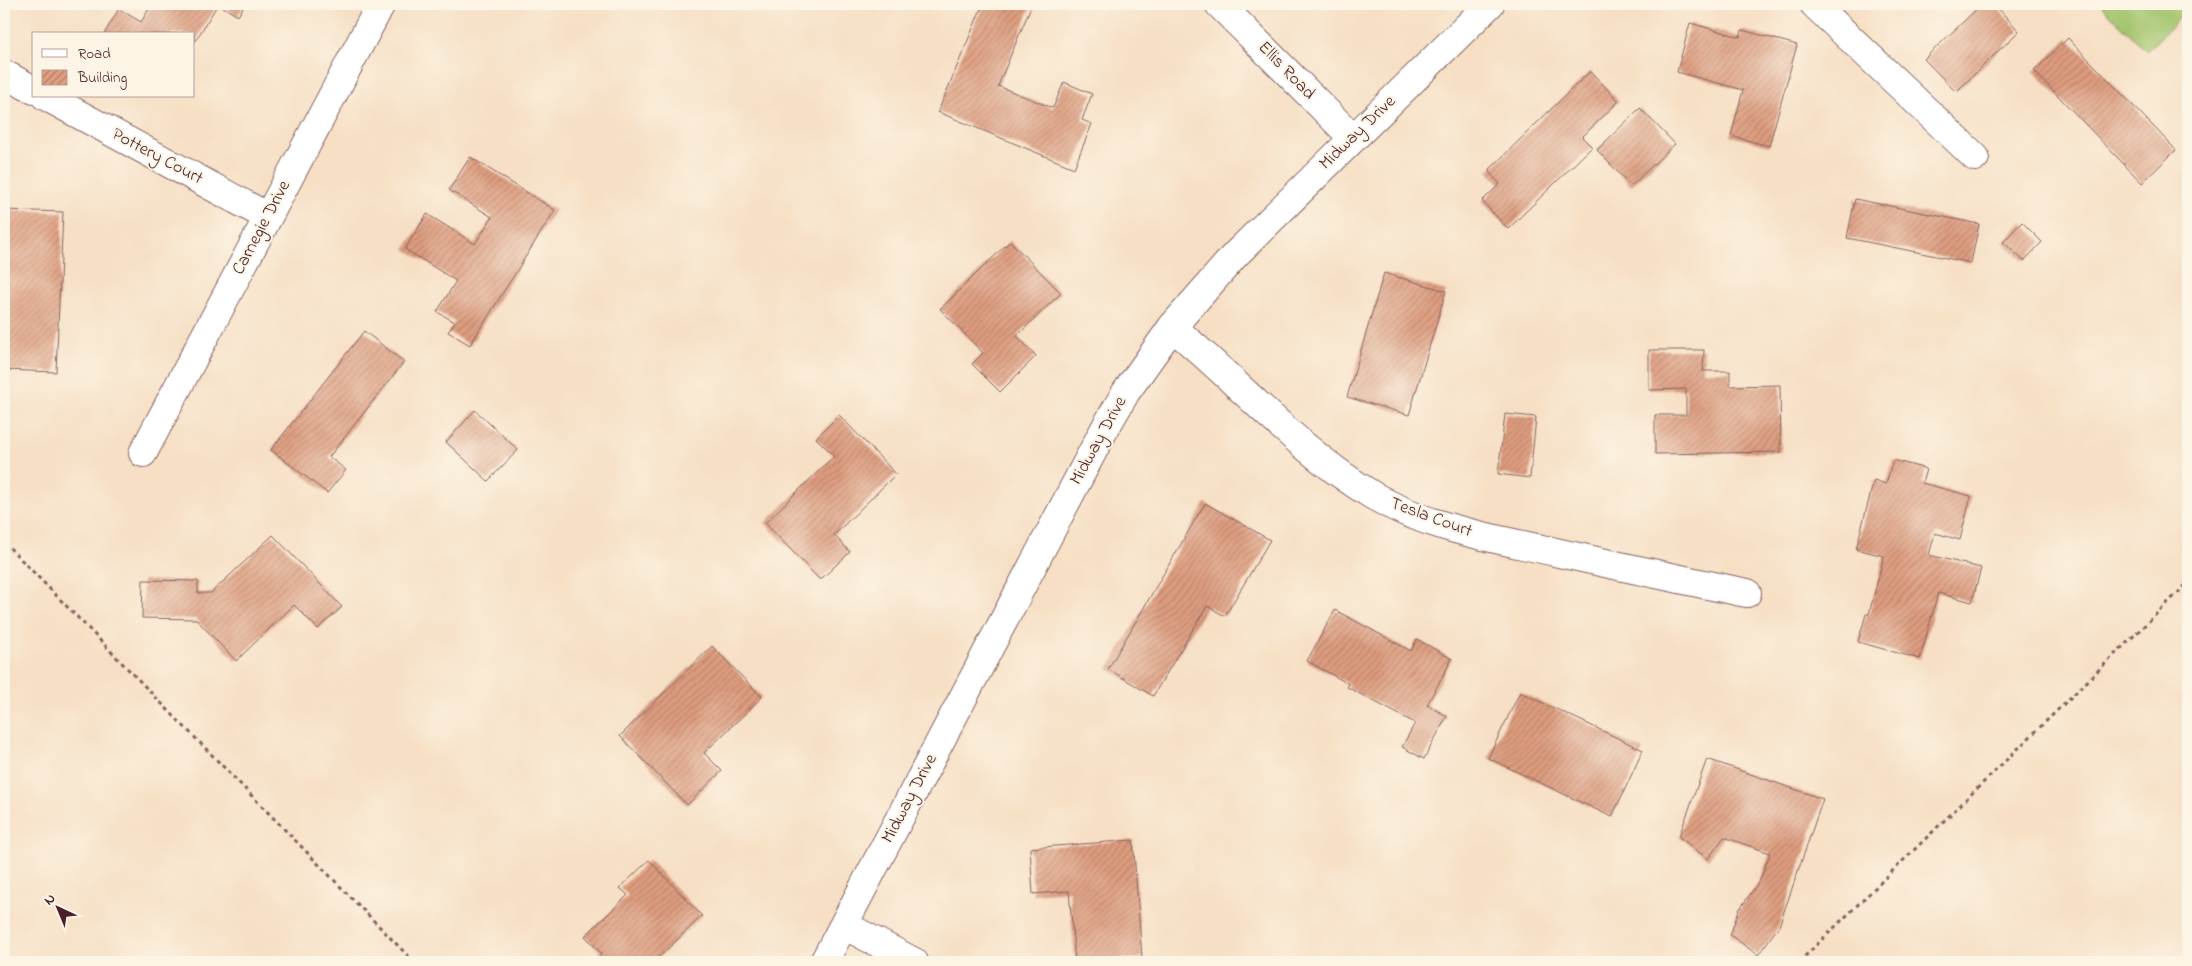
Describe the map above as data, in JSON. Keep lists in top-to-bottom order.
{
  "streets": {
    "street": [
      "Ellis Road",
      "Midway Drive",
      "Pottery Court",
      "Carnegie Drive",
      "Tesla Court"
    ]
  },
  "crossings": [
    ["Ellis Road", "Midway Drive"],
    ["Midway Drive", "Tesla Court"],
    ["Pottery Court", "Carnegie Drive"]
  ],
  "legend": ["Road", "Building"],
  "north": "top left"
}
